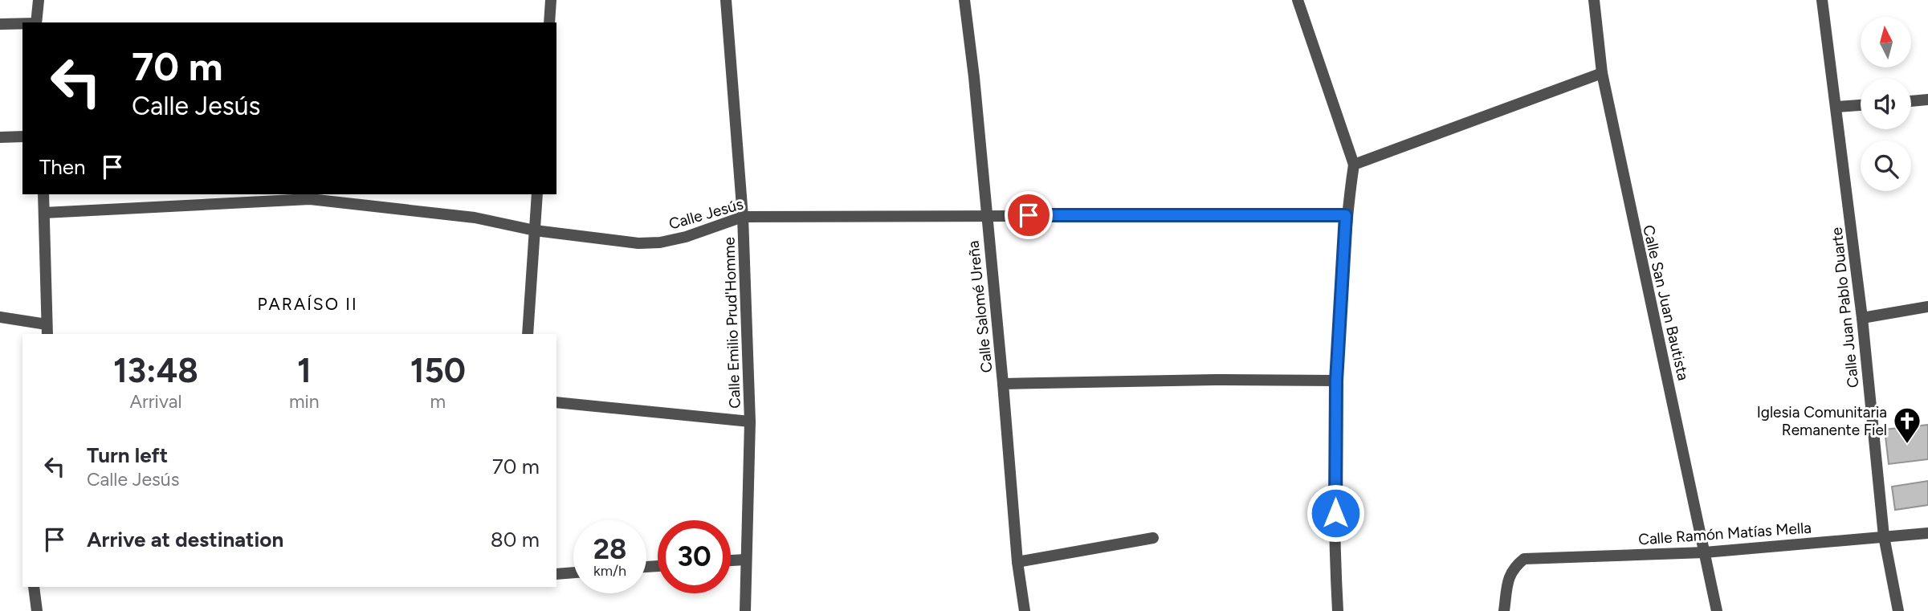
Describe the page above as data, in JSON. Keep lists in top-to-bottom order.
{
  "streets": {
    "street": [
      "Calle Jesús",
      "Calle San Juan Bautista",
      "Calle Salomé Ureña",
      "Calle Juan Pablo Duarte",
      "Calle Emilio Prud'Homme",
      "Calle Ramón Matías Mella"
    ]
  },
  "crossings": [
    ["Calle Jesús", "Calle Salomé Ureña"],
    ["Calle Jesús", "Calle Emilio Prud'Homme"],
    ["Calle San Juan Bautista", "Calle Ramón Matías Mella"],
    ["Calle Juan Pablo Duarte", "Calle Ramón Matías Mella"]
  ],
  "districts": ["PARAÍSO II"],
  "places": {
    "church": ["Iglesia Comunitaria Remanente Fiel"]
  },
  "north": "top",
  "page": {
    "turn": ["70 m", "Calle Jesús"],
    "then": "Then",
    "eta": [
      "13:48",
      "Arrival",
      "1",
      "min",
      "150",
      "m"
    ],
    "list": [
      {
        "name": "Turn left",
        "note": "Calle Jesús",
        "value": "70 m"
      },
      {
        "name": "Arrive at destination",
        "value": "80 m"
      }
    ],
    "speed": "28 km/h",
    "limit": "30"
  }
}
